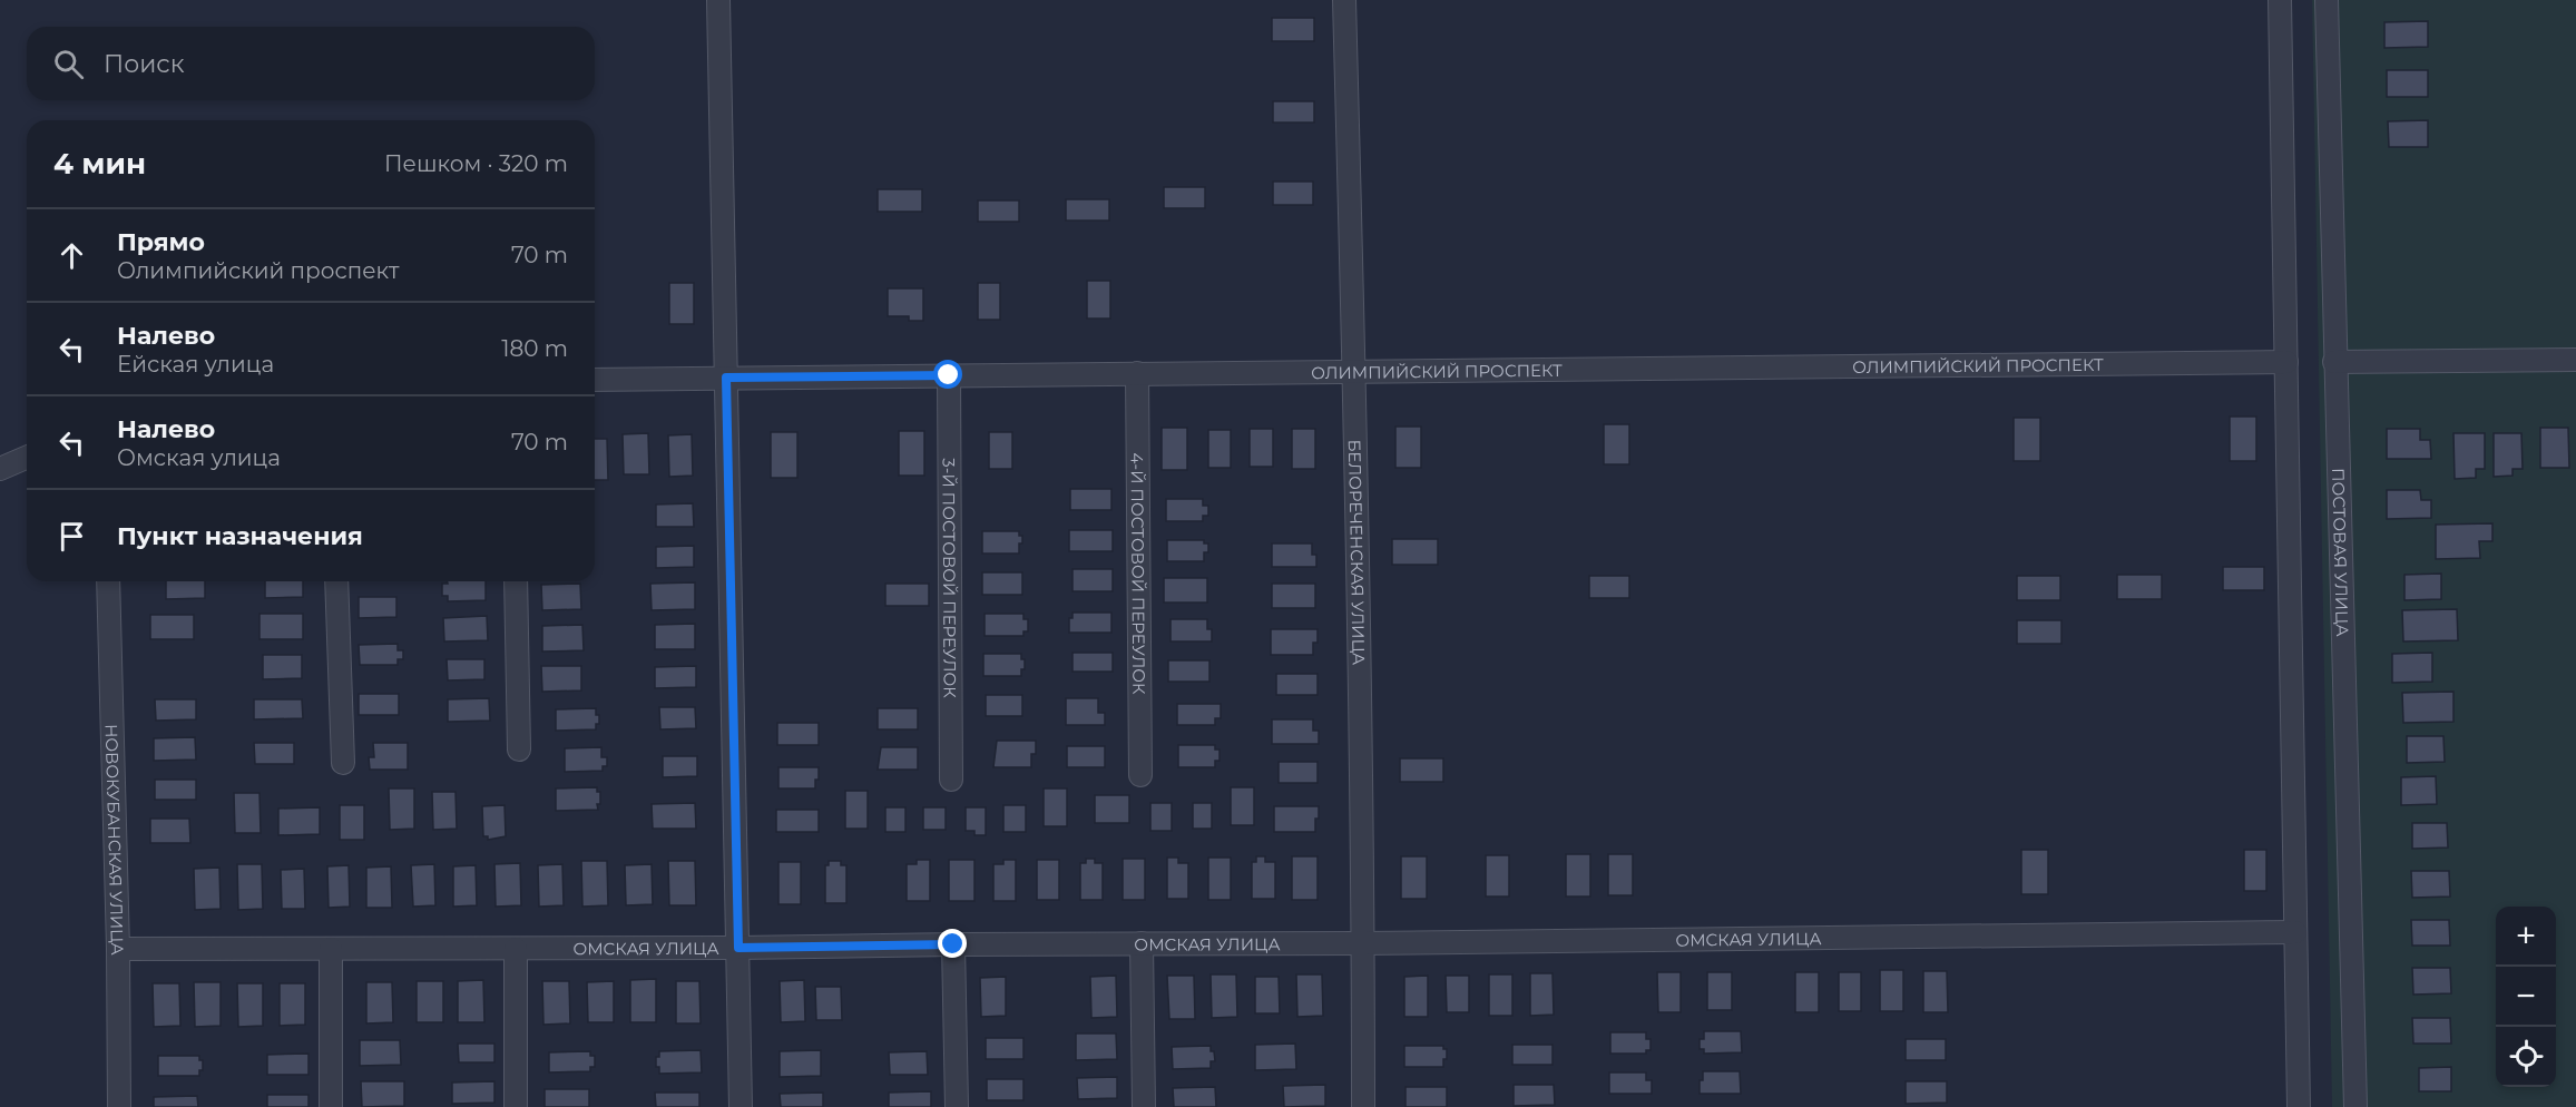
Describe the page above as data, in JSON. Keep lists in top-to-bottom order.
{
  "streets": {
    "street": [
      "ОЛИМПИЙСКИЙ ПРОСПЕКТ",
      "БЕЛОРЕЧЕНСКАЯ УЛИЦА",
      "ПОСТОВАЯ УЛИЦА",
      "4-Й ПОСТОВОЙ ПЕРЕУЛОК",
      "3-Й ПОСТОВОЙ ПЕРЕУЛОК",
      "НОВОКУБАНСКАЯ УЛИЦА",
      "ОМСКАЯ УЛИЦА"
    ]
  },
  "crossings": [
    ["ОЛИМПИЙСКИЙ ПРОСПЕКТ", "БЕЛОРЕЧЕНСКАЯ УЛИЦА"],
    ["ОЛИМПИЙСКИЙ ПРОСПЕКТ", "4-Й ПОСТОВОЙ ПЕРЕУЛОК"],
    ["ОЛИМПИЙСКИЙ ПРОСПЕКТ", "3-Й ПОСТОВОЙ ПЕРЕУЛОК"],
    ["БЕЛОРЕЧЕНСКАЯ УЛИЦА", "ОМСКАЯ УЛИЦА"],
    ["НОВОКУБАНСКАЯ УЛИЦА", "ОМСКАЯ УЛИЦА"]
  ],
  "page": {
    "search": "Поиск",
    "heading": ["4 мин", "Пешком · 320 m"],
    "list": [
      ["Прямо", "Олимпийский проспект", "70 m"],
      ["Налево", "Ейская улица", "180 m"],
      ["Налево", "Омская улица", "70 m"],
      "Пункт назначения"
    ],
    "map_buttons": ["+", "−"]
  }
}
